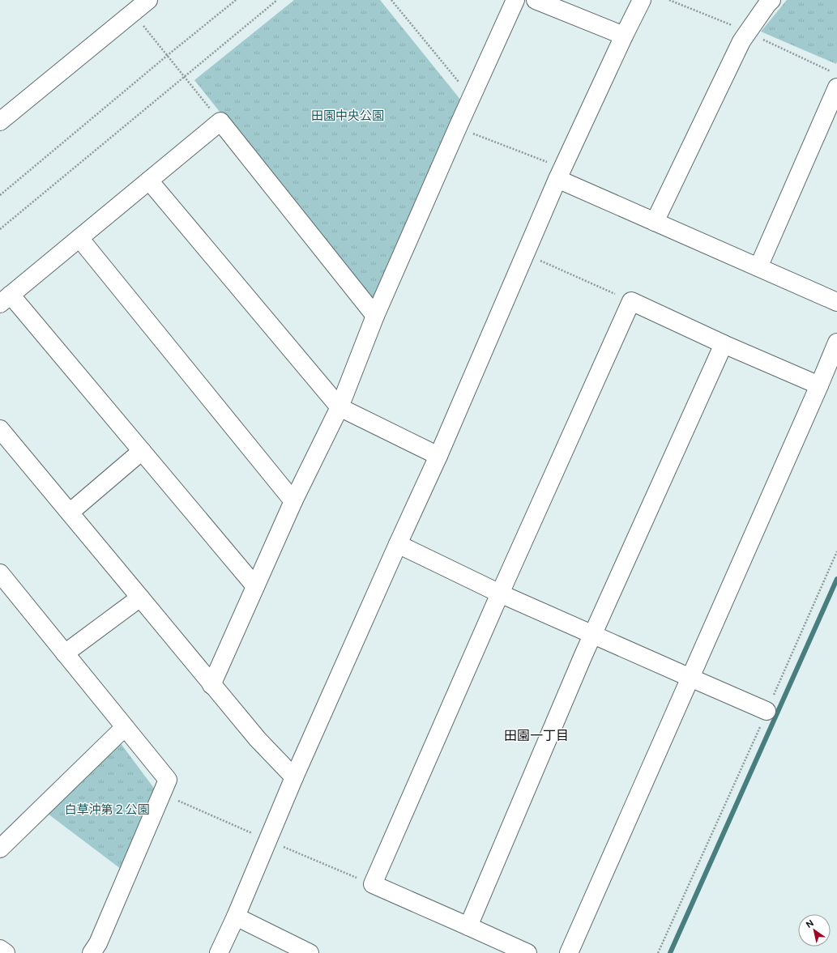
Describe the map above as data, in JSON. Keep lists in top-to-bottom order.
{
  "districts": ["田園一丁目"],
  "parks": ["田園中央公園", "白草沖第２公園"],
  "north": "top left"
}
